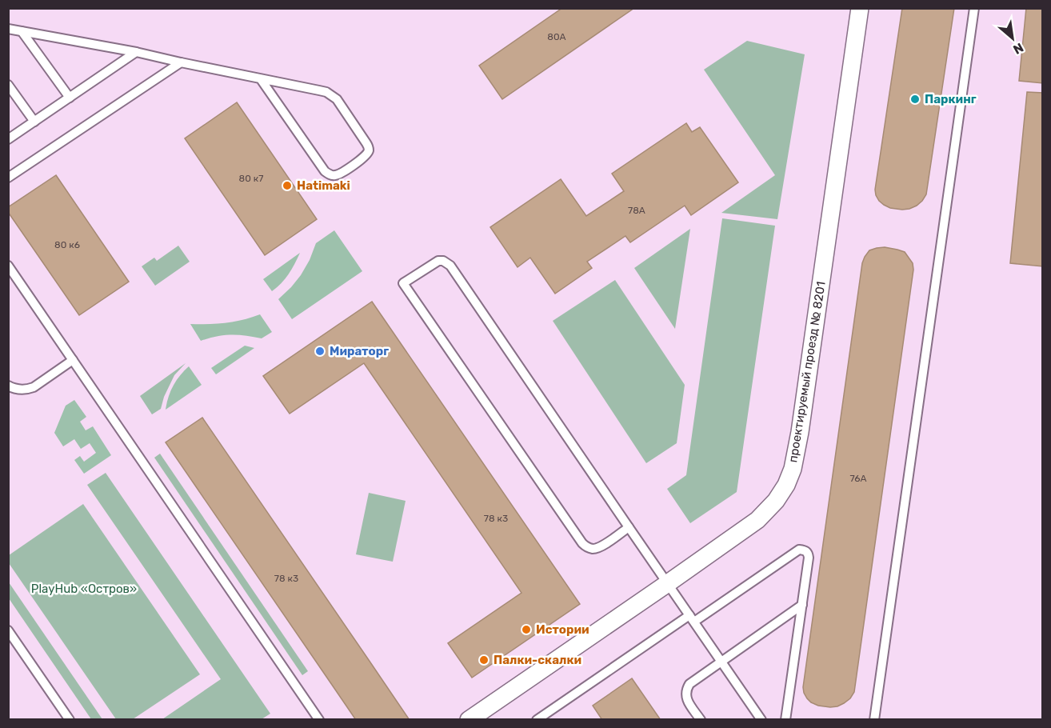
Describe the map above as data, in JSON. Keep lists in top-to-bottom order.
{
  "streets": {
    "street": ["проектируемый проезд № 8201"]
  },
  "parks": ["PlayHub «Остров»"],
  "places": [
    "Паркинг",
    "Hatimaki",
    "Мираторг",
    "Истории",
    "Палки-скалки"
  ],
  "house_numbers": [
    "80А",
    "80 к7",
    "78А",
    "80 к6",
    "76А",
    "78 к3",
    "78 к3"
  ],
  "north": "bottom right"
}
